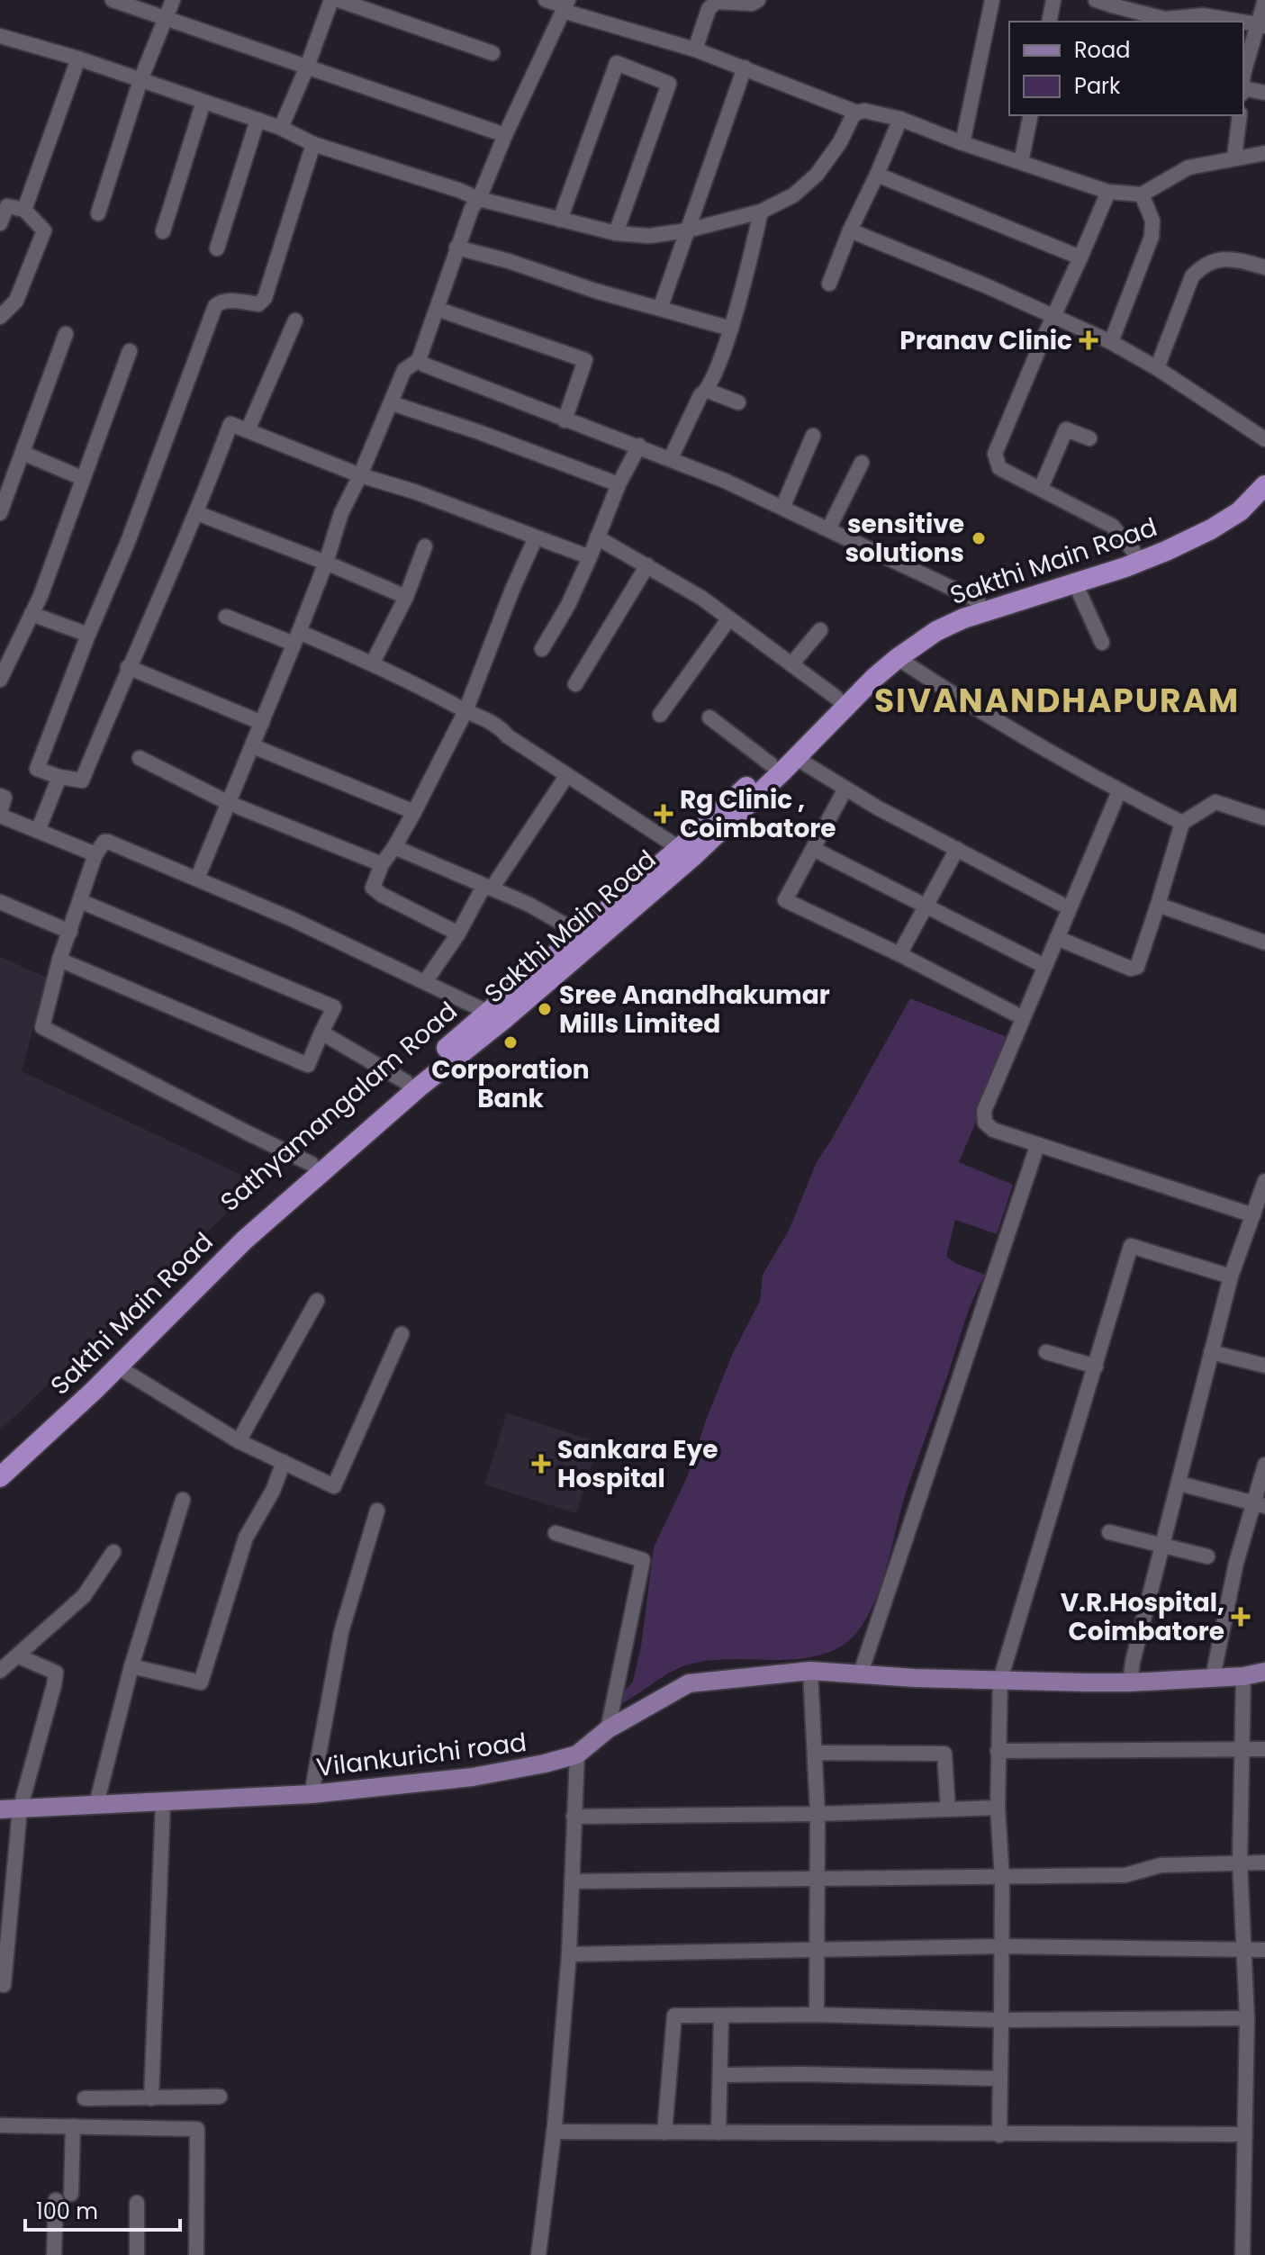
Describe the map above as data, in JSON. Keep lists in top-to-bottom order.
{
  "streets": {
    "highway": ["Sakthi Main Road", "Sathyamangalam Road"],
    "main road": ["Vilankurichi road"]
  },
  "crossings": [
    ["Sakthi Main Road", "Sathyamangalam Road"]
  ],
  "districts": ["SIVANANDHAPURAM"],
  "places": {
    "health": [
      "Pranav Clinic",
      "Rg Clinic , Coimbatore",
      "Sankara Eye Hospital",
      "V.R.Hospital, Coimbatore"
    ],
    "other": ["sensitive solutions", "Sree Anandhakumar Mills Limited", "Corporation Bank"]
  },
  "legend": ["Road", "Park"],
  "scale_bar": "100 m"
}
